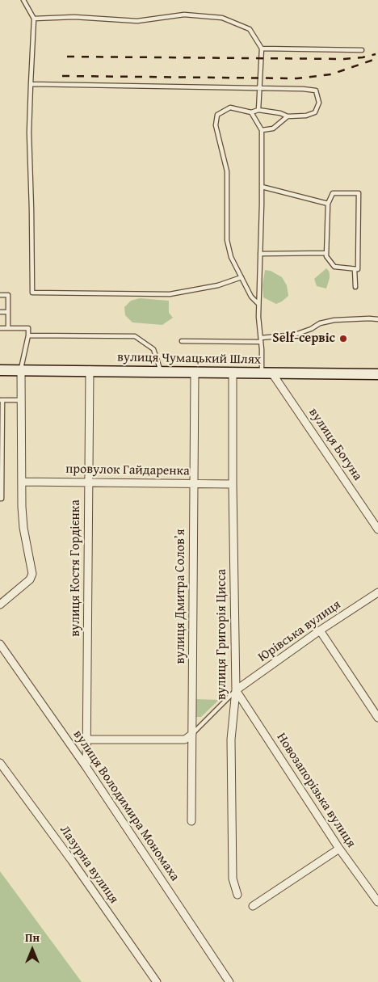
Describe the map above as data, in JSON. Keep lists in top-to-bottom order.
{
  "streets": {
    "main road": ["вулиця Чумацький Шлях"],
    "street": [
      "вулиця Богуна",
      "провулок Гайдаренка",
      "вулиця Костя Гордієнка",
      "вулиця Дмитра Соловʼя",
      "Юрівська вулиця",
      "вулиця Григорія Цисса",
      "Новозапорізька вулиця",
      "вулиця Володимира Мономаха",
      "Лазурна вулиця"
    ]
  },
  "crossings": [
    ["вулиця Чумацький Шлях", "вулиця Богуна"],
    ["вулиця Чумацький Шлях", "вулиця Костя Гордієнка"],
    ["вулиця Чумацький Шлях", "вулиця Дмитра Соловʼя"],
    ["вулиця Чумацький Шлях", "вулиця Григорія Цисса"],
    ["провулок Гайдаренка", "вулиця Костя Гордієнка"],
    ["провулок Гайдаренка", "вулиця Дмитра Соловʼя"],
    ["провулок Гайдаренка", "вулиця Григорія Цисса"],
    ["вулиця Костя Гордієнка", "вулиця Володимира Мономаха"],
    ["Юрівська вулиця", "вулиця Григорія Цисса"],
    ["Юрівська вулиця", "Новозапорізька вулиця"],
    ["вулиця Григорія Цисса", "Новозапорізька вулиця"]
  ],
  "places": ["Self-сервіс"],
  "north": "top"
}
